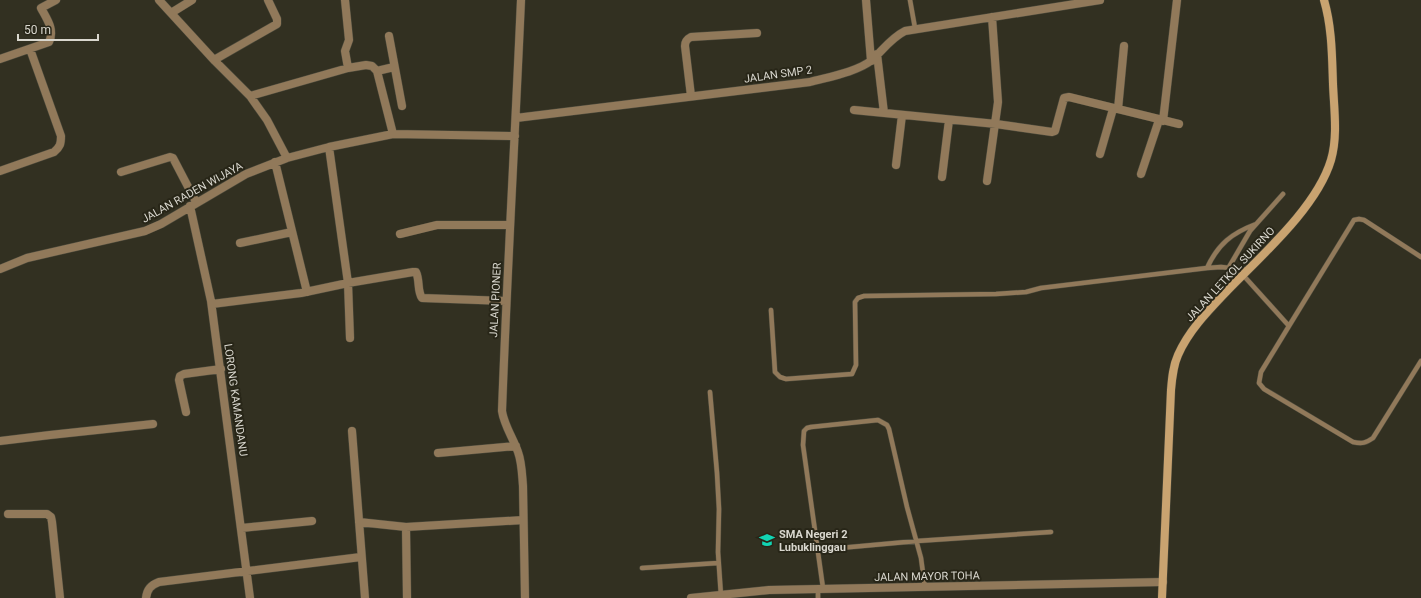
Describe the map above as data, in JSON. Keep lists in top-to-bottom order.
{
  "streets": {
    "main road": ["JALAN LETKOL SUKIRNO"],
    "street": [
      "JALAN SMP 2",
      "JALAN RADEN WIJAYA",
      "JALAN PIONER",
      "LORONG KAMANDANU",
      "JALAN MAYOR TOHA"
    ]
  },
  "crossings": [
    ["JALAN SMP 2", "JALAN PIONER"],
    ["JALAN RADEN WIJAYA", "JALAN PIONER"],
    ["JALAN RADEN WIJAYA", "LORONG KAMANDANU"],
    ["JALAN LETKOL SUKIRNO", "JALAN MAYOR TOHA"]
  ],
  "places": {
    "school or university": ["SMA Negeri 2 Lubuklinggau"]
  },
  "scale_bar": "50 m"
}
